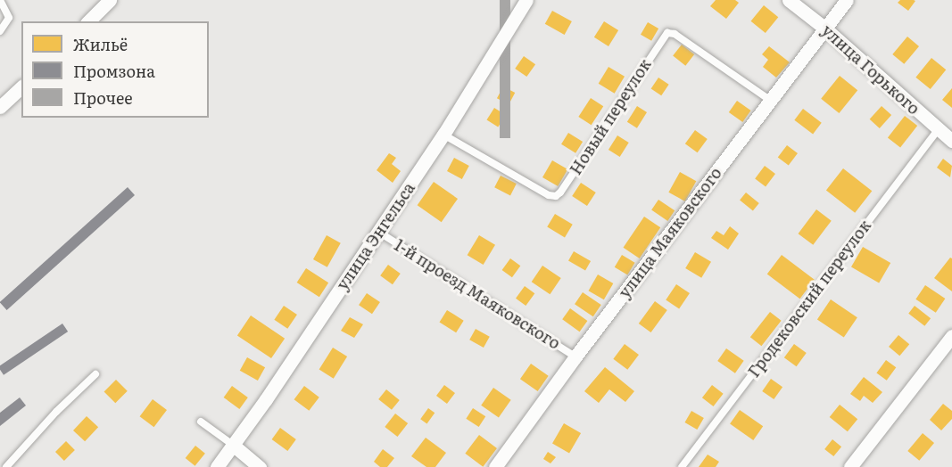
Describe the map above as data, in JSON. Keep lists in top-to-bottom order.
{
  "streets": {
    "street": ["улица Горького", "улица Маяковского", "улица Энгельса"],
    "lane": ["Новый переулок", "1-й проезд Маяковского", "Гродековский переулок"]
  },
  "crossings": [
    ["улица Горького", "улица Маяковского"],
    ["улица Горького", "Гродековский переулок"],
    ["Новый переулок", "улица Маяковского"],
    ["Новый переулок", "улица Энгельса"],
    ["улица Маяковского", "1-й проезд Маяковского"],
    ["улица Энгельса", "1-й проезд Маяковского"]
  ],
  "legend": ["Жильё", "Промзона", "Прочее"]
}
